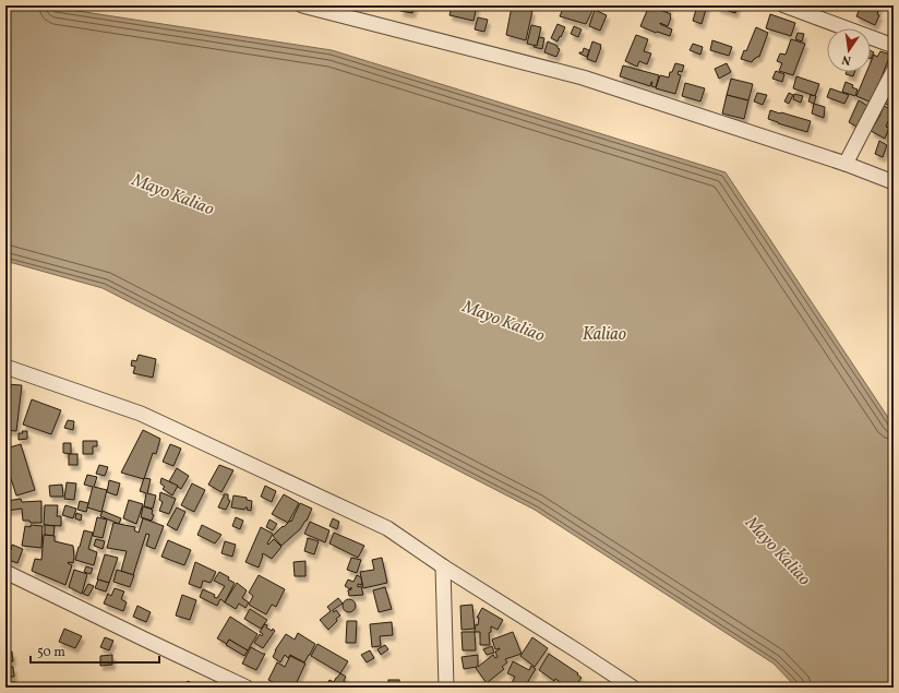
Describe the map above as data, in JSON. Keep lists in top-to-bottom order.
{
  "water": ["Mayo Kaliao", "Kaliao"],
  "scale_bar": "50 m",
  "north": "bottom"
}
